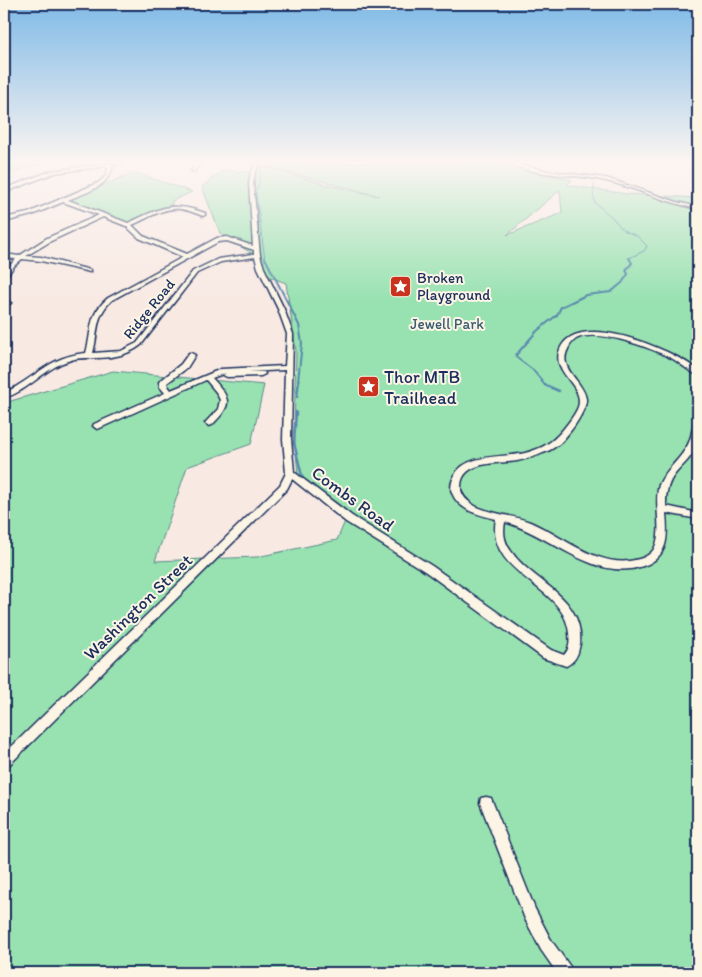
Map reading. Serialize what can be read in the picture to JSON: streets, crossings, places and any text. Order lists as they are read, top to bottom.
{
  "streets": {
    "street": ["Ridge Road", "Combs Road", "Washington Street"]
  },
  "crossings": [
    ["Ridge Road", "Combs Road"],
    ["Combs Road", "Washington Street"]
  ],
  "parks": ["Jewell Park"],
  "places": {
    "place": ["Broken Playground", "Thor MTB Trailhead"]
  }
}
